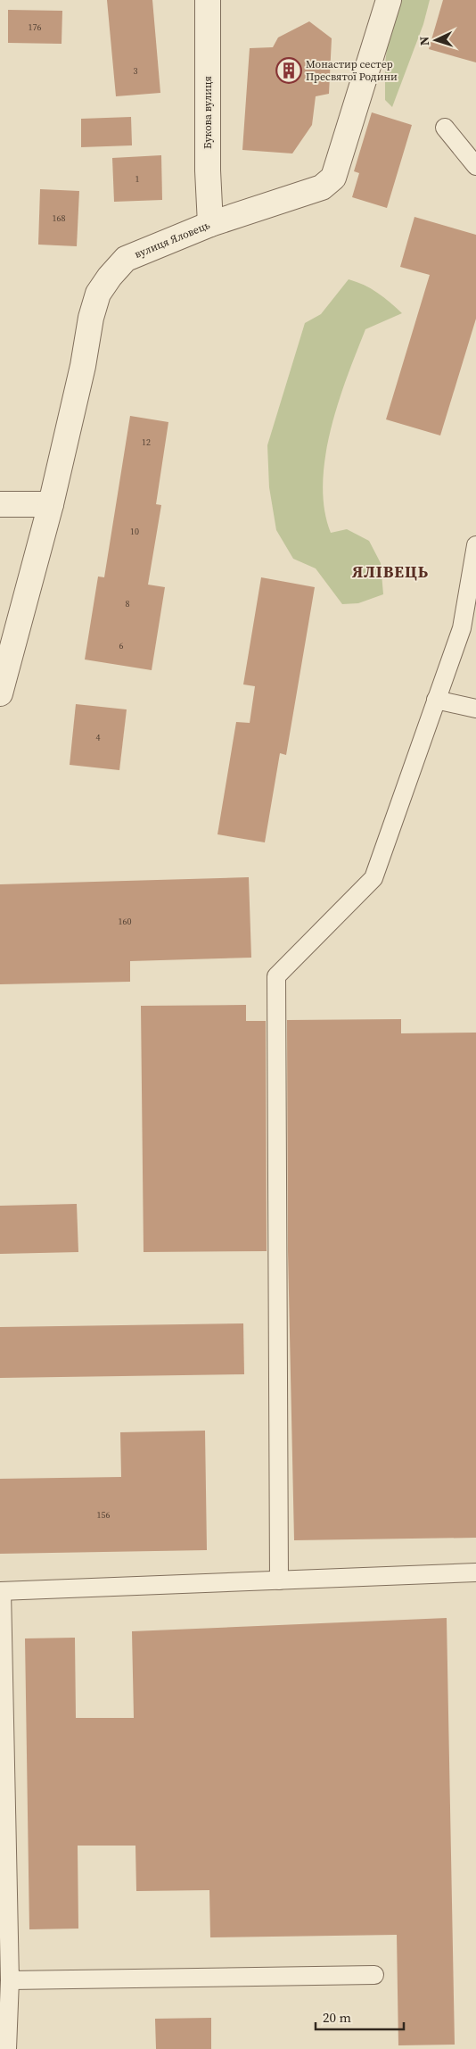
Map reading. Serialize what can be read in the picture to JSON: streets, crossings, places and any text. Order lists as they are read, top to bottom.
{
  "streets": {
    "street": ["Букова вулиця", "вулиця Яловець"]
  },
  "crossings": [
    ["Букова вулиця", "вулиця Яловець"]
  ],
  "districts": ["ЯЛІВЕЦЬ"],
  "places": {
    "building": ["Монастир сестер Пресвятої Родини"]
  },
  "house_numbers": [
    "176",
    "3",
    "1",
    "168",
    "12",
    "10",
    "8",
    "6",
    "4",
    "160",
    "156"
  ],
  "scale_bar": "20 m",
  "north": "left"
}
